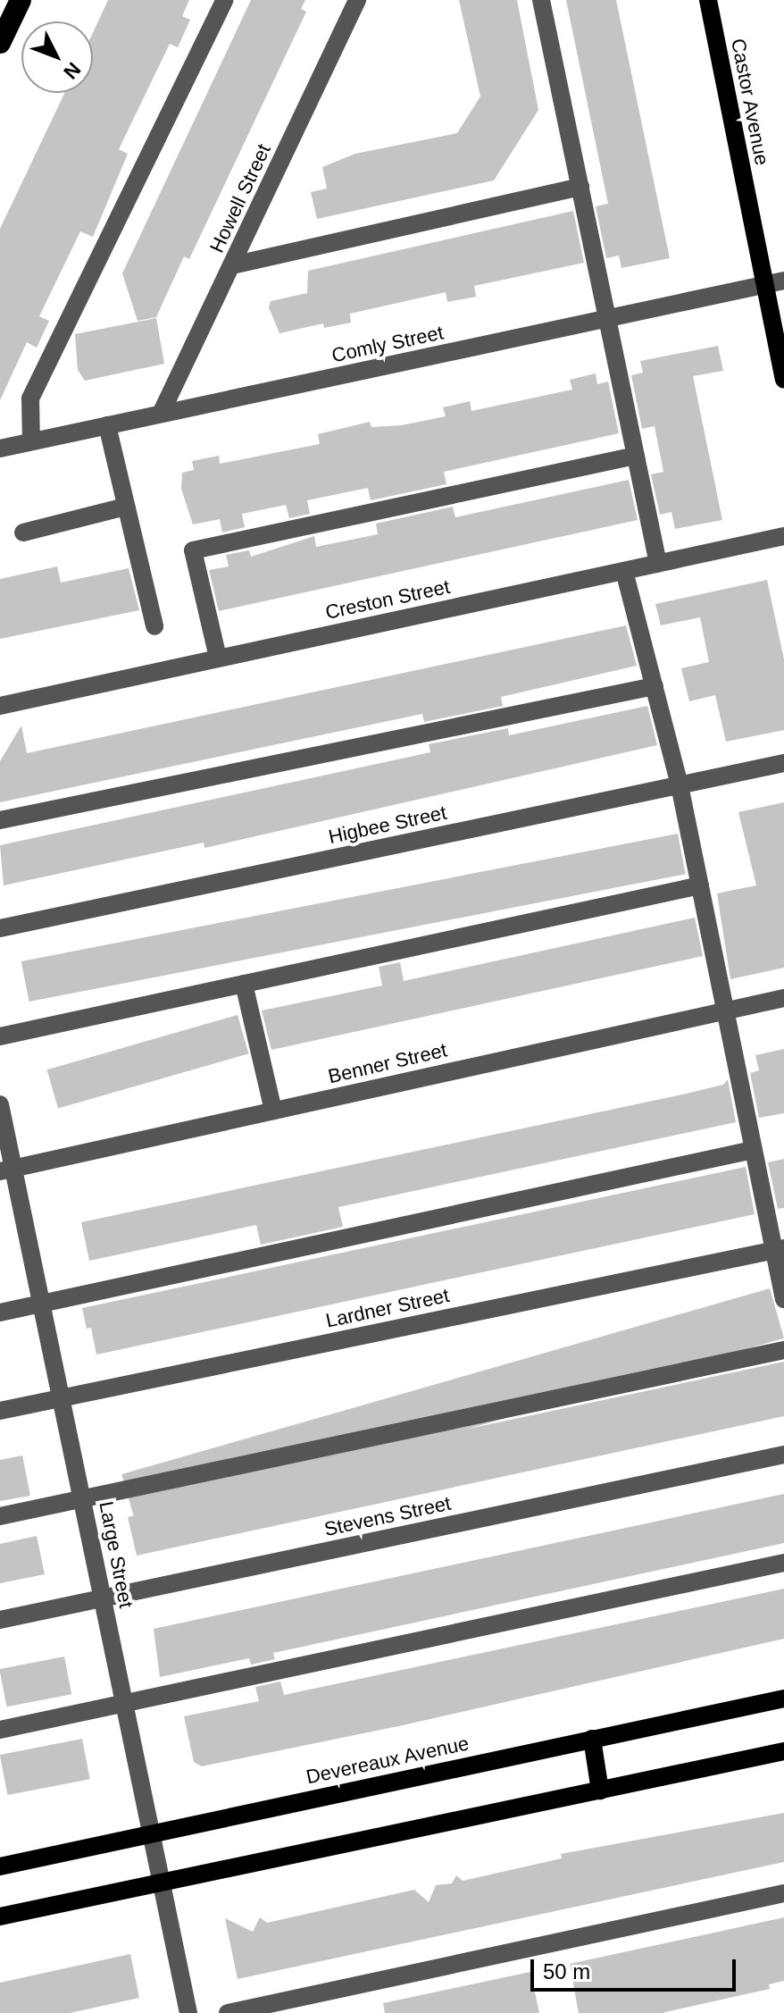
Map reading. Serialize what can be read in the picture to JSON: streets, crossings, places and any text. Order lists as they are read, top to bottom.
{
  "streets": {
    "main road": ["Castor Avenue", "Devereaux Avenue"],
    "street": [
      "Howell Street",
      "Comly Street",
      "Creston Street",
      "Higbee Street",
      "Benner Street",
      "Lardner Street",
      "Stevens Street",
      "Large Street"
    ]
  },
  "crossings": [
    ["Castor Avenue", "Comly Street"],
    ["Howell Street", "Comly Street"],
    ["Benner Street", "Large Street"],
    ["Lardner Street", "Large Street"],
    ["Stevens Street", "Large Street"],
    ["Large Street", "Devereaux Avenue"]
  ],
  "scale_bar": "50 m",
  "north": "bottom right"
}
